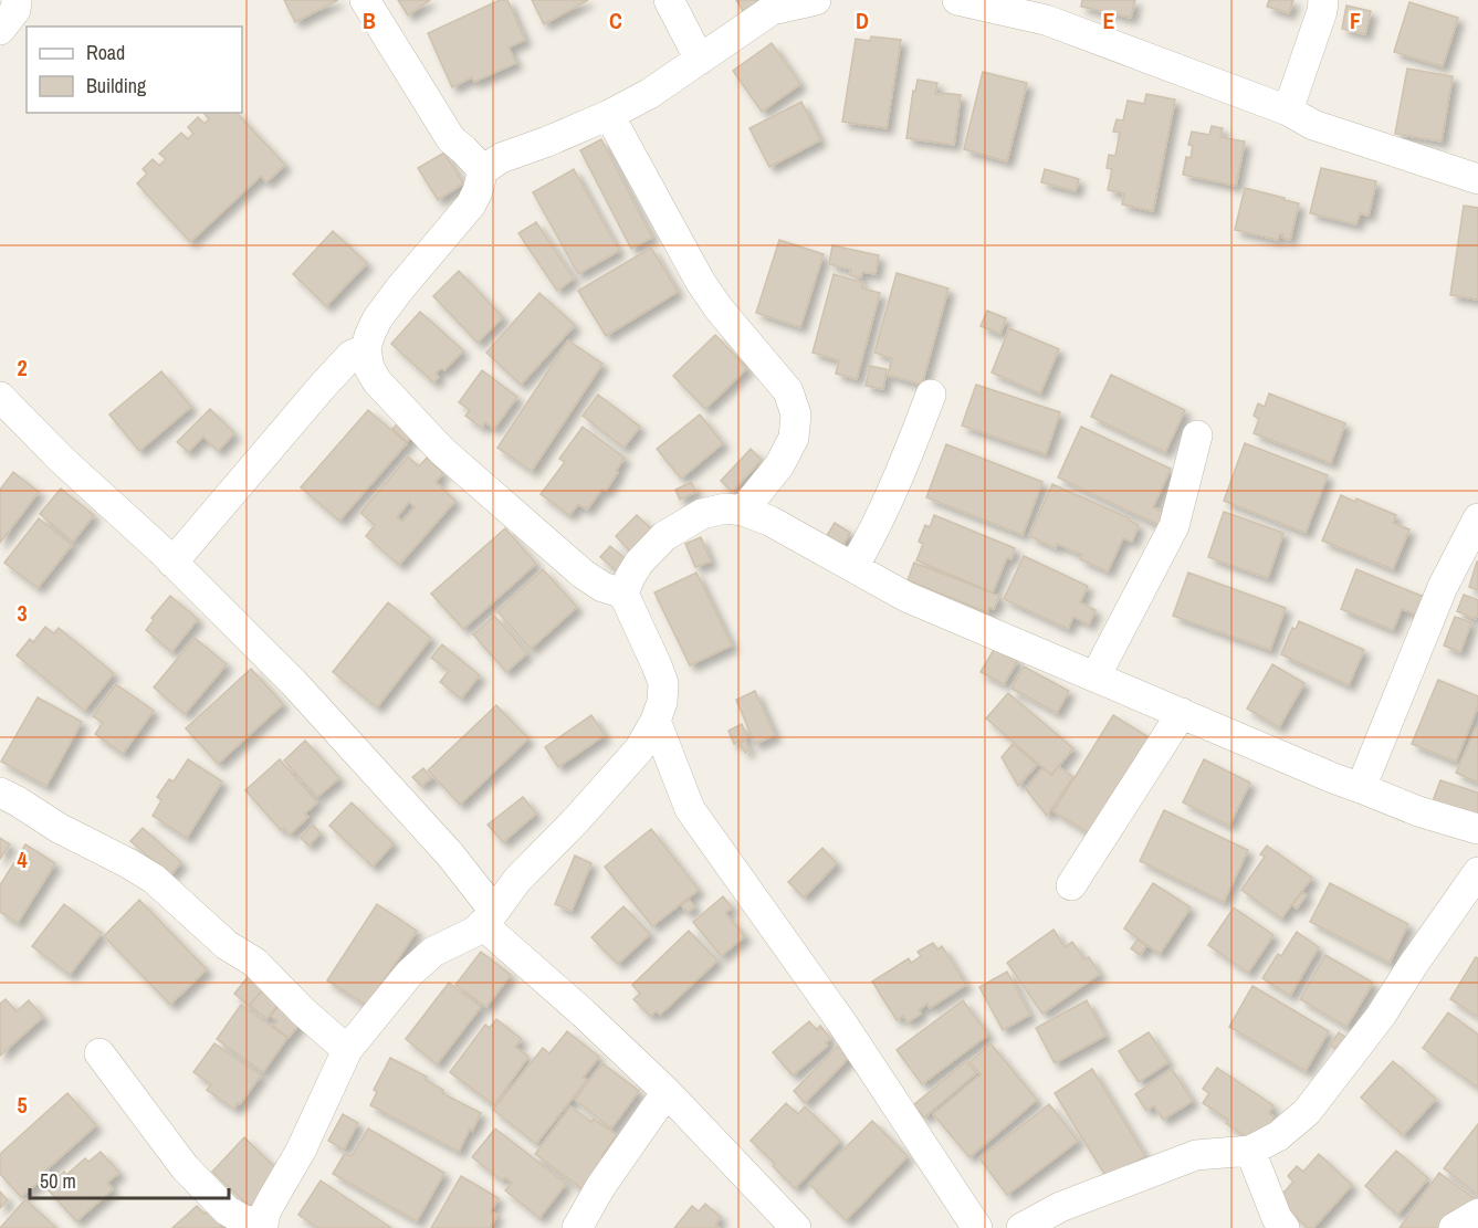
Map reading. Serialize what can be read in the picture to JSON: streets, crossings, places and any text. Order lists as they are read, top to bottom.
{
  "legend": ["Road", "Building"],
  "scale_bar": "50 m",
  "grid": {
    "columns": [
      "B",
      "C",
      "D",
      "E",
      "F"
    ],
    "rows": [
      "2",
      "3",
      "4",
      "5"
    ]
  }
}
